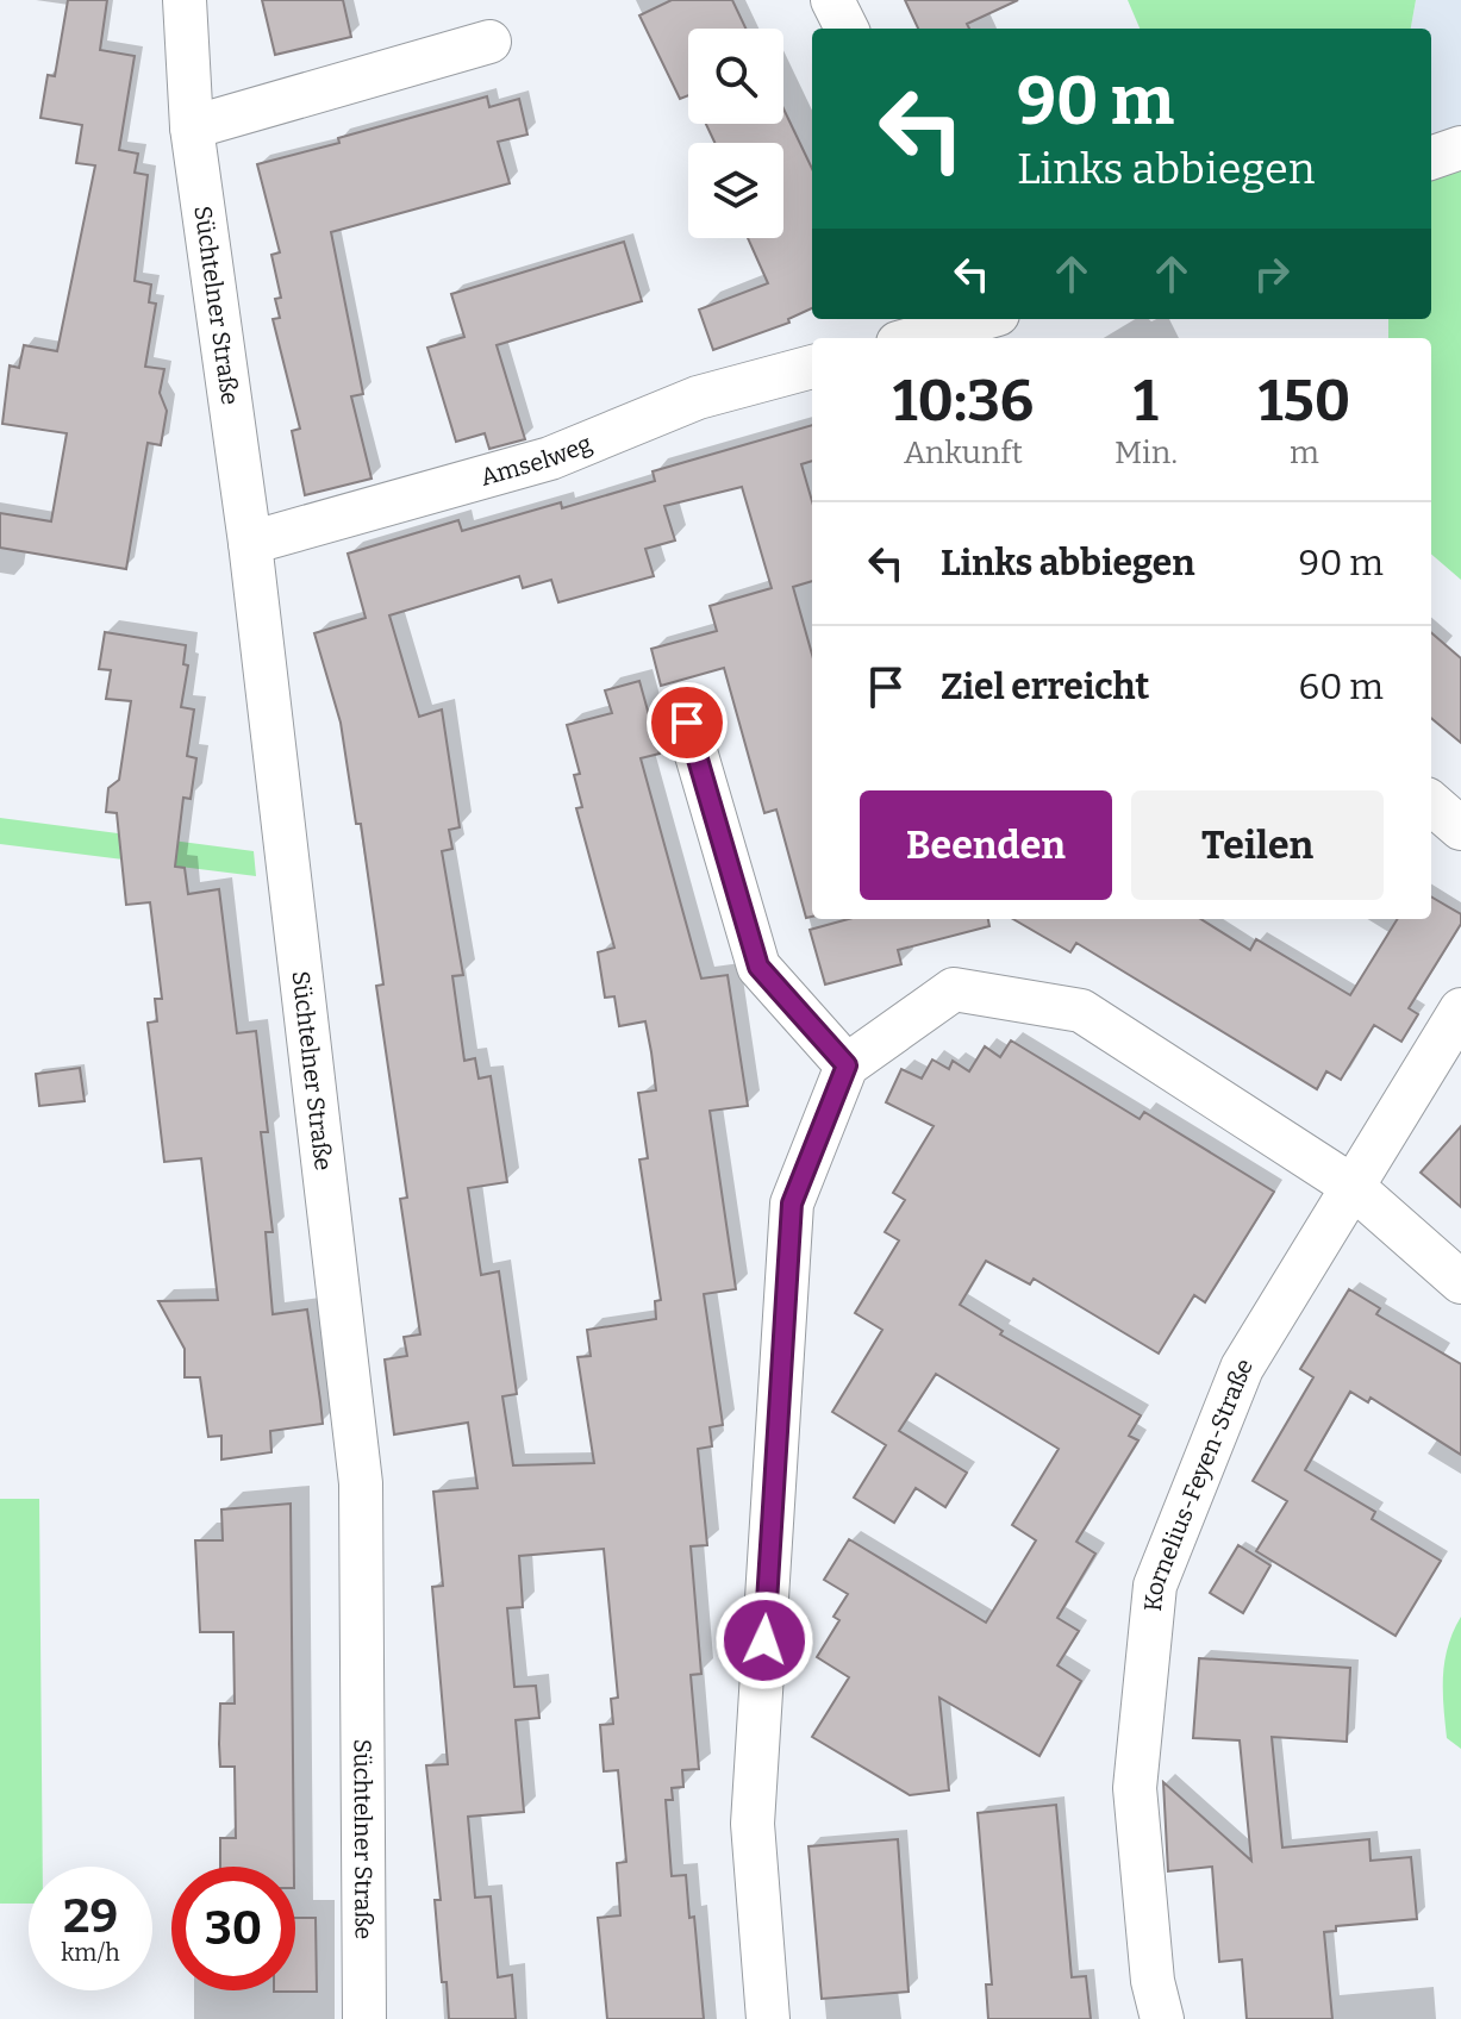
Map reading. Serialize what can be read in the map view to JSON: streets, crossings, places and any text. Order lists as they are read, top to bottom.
{
  "streets": {
    "street": ["Süchtelner Straße", "Amselweg", "Kornelius-Feyen-Straße"]
  },
  "crossings": [
    ["Süchtelner Straße", "Amselweg"]
  ],
  "page": {
    "turn": ["90 m", "Links abbiegen"],
    "eta": [
      "10:36",
      "Ankunft",
      "1",
      "Min.",
      "150",
      "m"
    ],
    "list": [
      {
        "name": "Links abbiegen",
        "value": "90 m"
      },
      {
        "name": "Ziel erreicht",
        "value": "60 m"
      }
    ],
    "buttons": ["Beenden", "Teilen"],
    "speed": "29 km/h",
    "limit": "30"
  }
}
